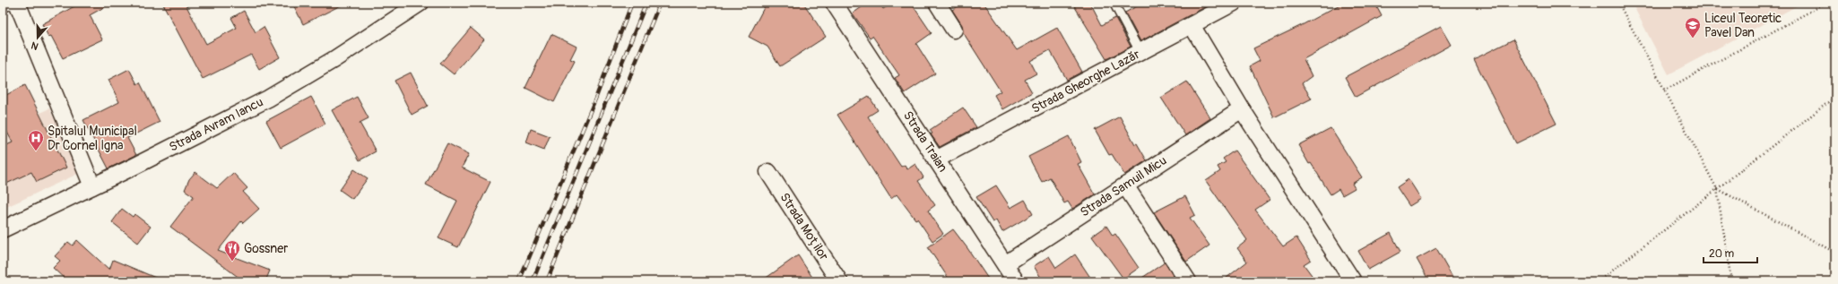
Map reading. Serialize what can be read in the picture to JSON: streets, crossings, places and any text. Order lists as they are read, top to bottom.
{
  "streets": {
    "street": [
      "Strada Gheorghe Lazăr",
      "Strada Avram Iancu",
      "Strada Traian",
      "Strada Samuil Micu",
      "Strada Moților"
    ]
  },
  "crossings": [
    ["Strada Gheorghe Lazăr", "Strada Traian"],
    ["Strada Traian", "Strada Samuil Micu"]
  ],
  "places": {
    "school or university": ["Liceul Teoretic Pavel Dan"],
    "hospital": ["Spitalul Municipal Dr Cornel Igna"],
    "restaurant": ["Gossner"]
  },
  "scale_bar": "20 m",
  "north": "bottom"
}
